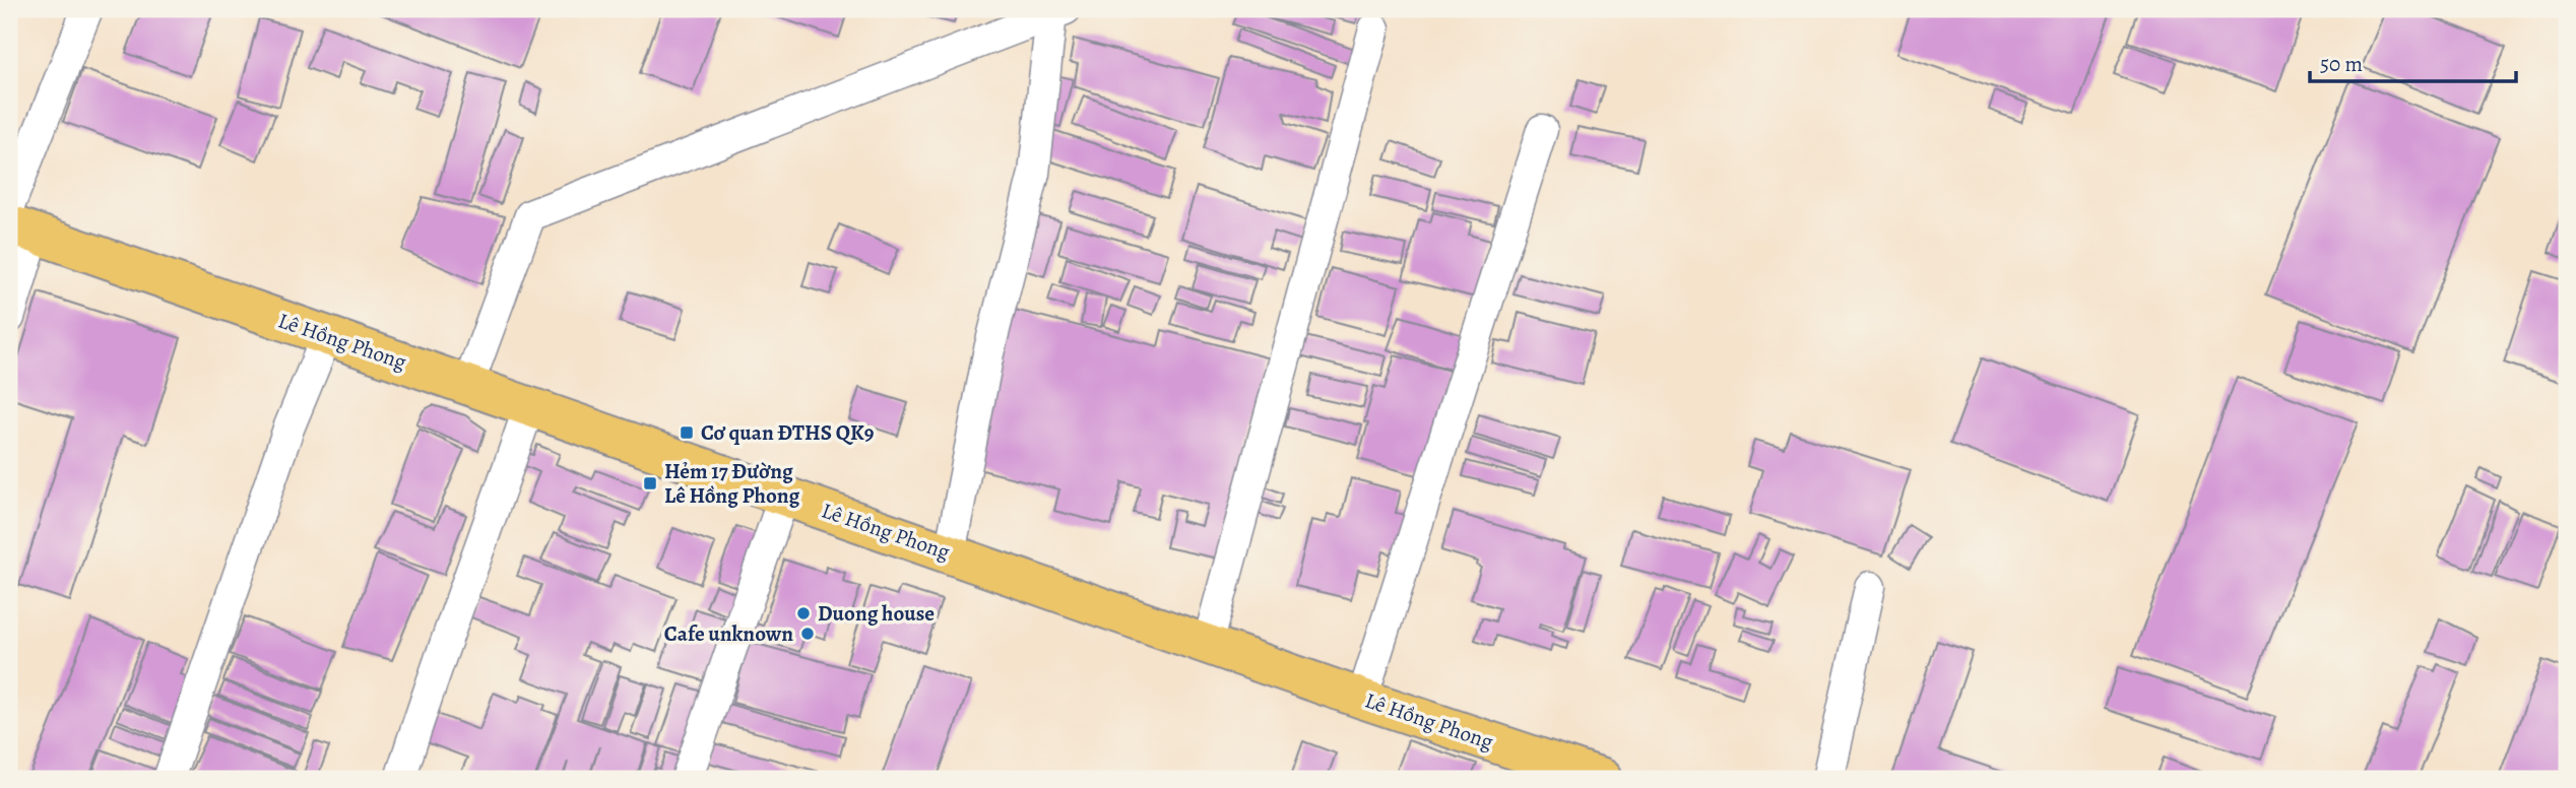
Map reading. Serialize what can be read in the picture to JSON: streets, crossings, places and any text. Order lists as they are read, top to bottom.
{
  "streets": {
    "highway": ["Lê Hồng Phong"]
  },
  "places": {
    "transit": ["Cơ quan ĐTHS QK9", "Hẻm 17 Đường Lê Hồng Phong"],
    "other": ["Duong house", "Cafe unknown"]
  },
  "scale_bar": "50 m"
}
